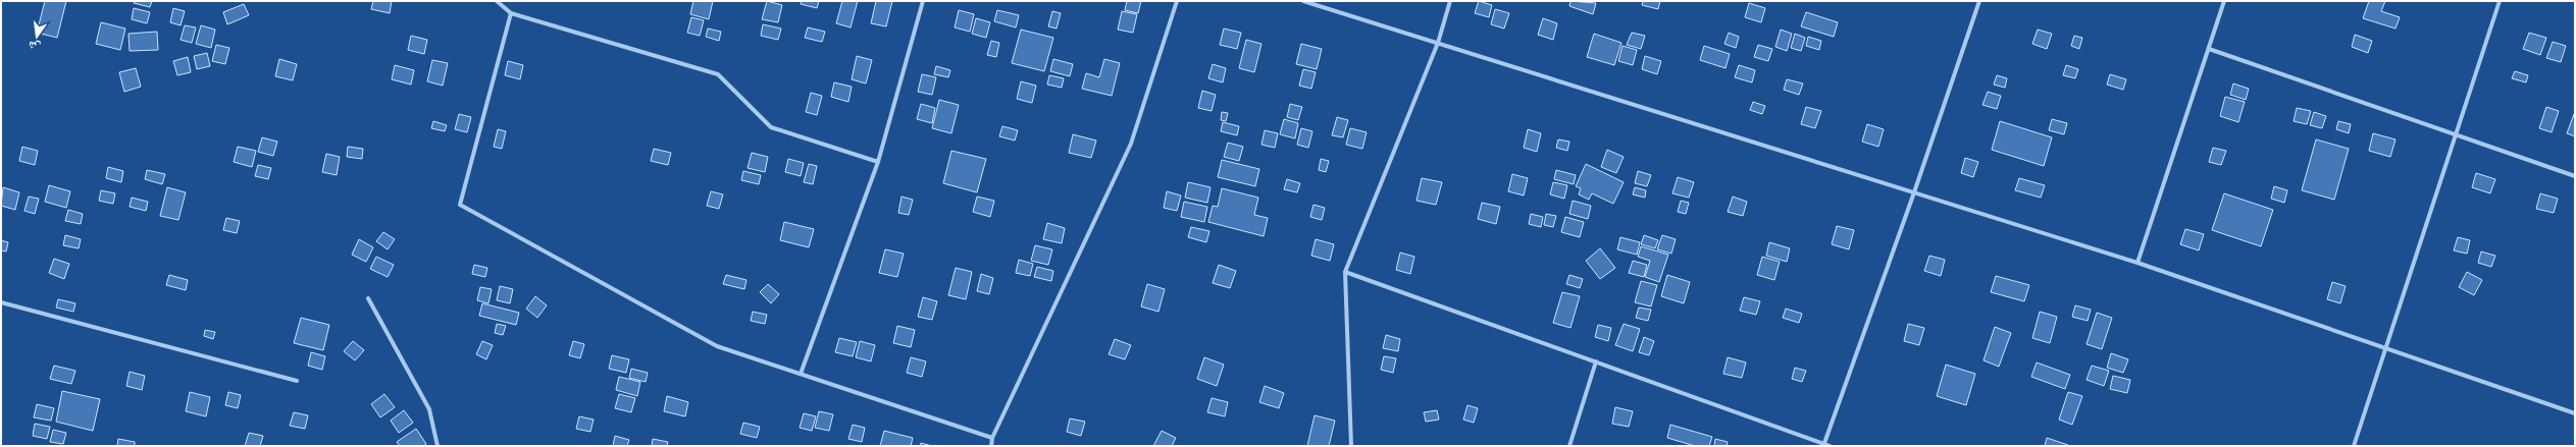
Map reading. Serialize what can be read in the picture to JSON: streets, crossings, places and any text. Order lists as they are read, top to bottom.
{
  "north": "bottom"
}
